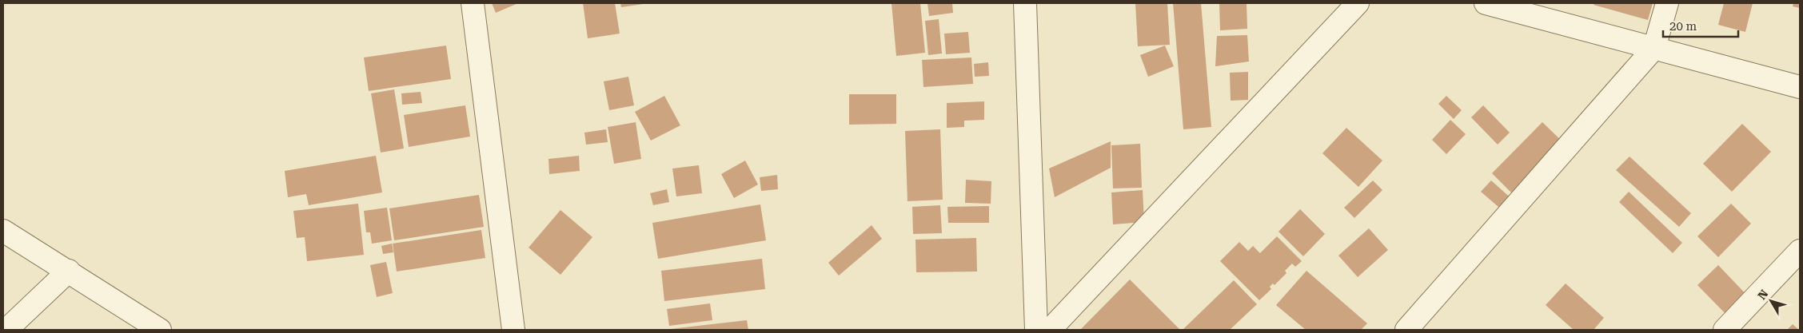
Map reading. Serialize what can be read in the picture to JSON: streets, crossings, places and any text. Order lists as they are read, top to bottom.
{
  "scale_bar": "20 m",
  "north": "top left"
}
